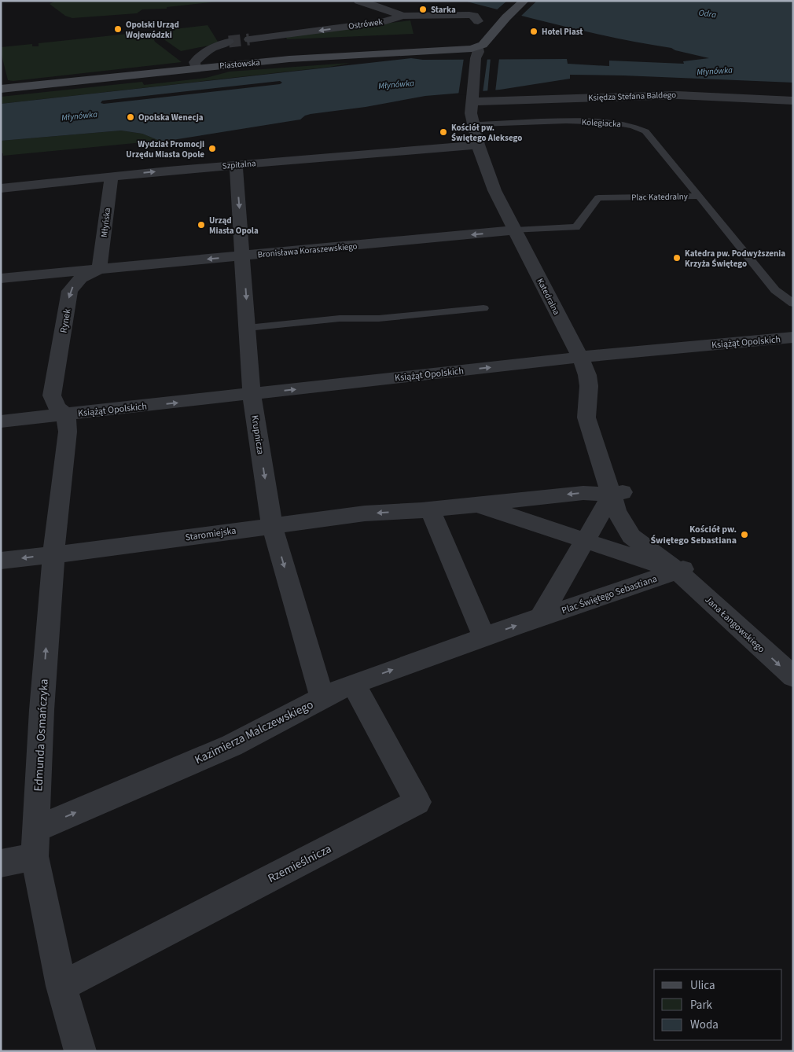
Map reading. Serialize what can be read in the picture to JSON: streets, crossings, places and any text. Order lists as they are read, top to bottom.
{
  "streets": {
    "street": [
      "Ostrówek",
      "Piastowska",
      "Księdza Stefana Baldego",
      "Szpitalna",
      "Młyńska",
      "Bronisława Koraszewskiego",
      "Katedralna",
      "Rynek",
      "Książąt Opolskich",
      "Krupnicza",
      "Staromiejska",
      "Plac Świętego Sebastiana",
      "Jana Łangowskiego",
      "Kazimierza Malczewskiego",
      "Edmunda Osmańczyka",
      "Rzemieślnicza"
    ],
    "lane": ["Kolegiacka", "Plac Katedralny"]
  },
  "crossings": [
    ["Piastowska", "Katedralna"],
    ["Księdza Stefana Baldego", "Katedralna"],
    ["Kolegiacka", "Plac Katedralny"],
    ["Kolegiacka", "Katedralna"],
    ["Szpitalna", "Młyńska"],
    ["Szpitalna", "Katedralna"],
    ["Szpitalna", "Krupnicza"],
    ["Plac Katedralny", "Bronisława Koraszewskiego"],
    ["Plac Katedralny", "Katedralna"],
    ["Młyńska", "Bronisława Koraszewskiego"],
    ["Młyńska", "Rynek"],
    ["Bronisława Koraszewskiego", "Katedralna"],
    ["Bronisława Koraszewskiego", "Rynek"],
    ["Bronisława Koraszewskiego", "Krupnicza"],
    ["Katedralna", "Książąt Opolskich"],
    ["Katedralna", "Plac Świętego Sebastiana"],
    ["Rynek", "Książąt Opolskich"],
    ["Rynek", "Edmunda Osmańczyka"],
    ["Książąt Opolskich", "Krupnicza"],
    ["Książąt Opolskich", "Edmunda Osmańczyka"],
    ["Krupnicza", "Staromiejska"],
    ["Krupnicza", "Kazimierza Malczewskiego"],
    ["Staromiejska", "Plac Świętego Sebastiana"],
    ["Staromiejska", "Edmunda Osmańczyka"],
    ["Plac Świętego Sebastiana", "Jana Łangowskiego"],
    ["Plac Świętego Sebastiana", "Kazimierza Malczewskiego"],
    ["Kazimierza Malczewskiego", "Edmunda Osmańczyka"],
    ["Kazimierza Malczewskiego", "Rzemieślnicza"],
    ["Edmunda Osmańczyka", "Rzemieślnicza"]
  ],
  "one_way": [
    "Ostrówek",
    "Bronisława Koraszewskiego",
    "Rynek",
    "Książąt Opolskich",
    "Krupnicza",
    "Staromiejska",
    "Jana Łangowskiego",
    "Kazimierza Malczewskiego",
    "Edmunda Osmańczyka"
  ],
  "water": ["Odra", "Młynówka"],
  "places": [
    "Starka",
    "Opolski Urząd Wojewódzki",
    "Hotel Piast",
    "Opolska Wenecja",
    "Kościół pw. Świętego Aleksego",
    "Wydział Promocji Urzędu Miasta Opole",
    "Urząd Miasta Opola",
    "Katedra pw. Podwyższenia Krzyża Świętego",
    "Kościół pw. Świętego Sebastiana"
  ],
  "legend": ["Ulica", "Park", "Woda"]
}
